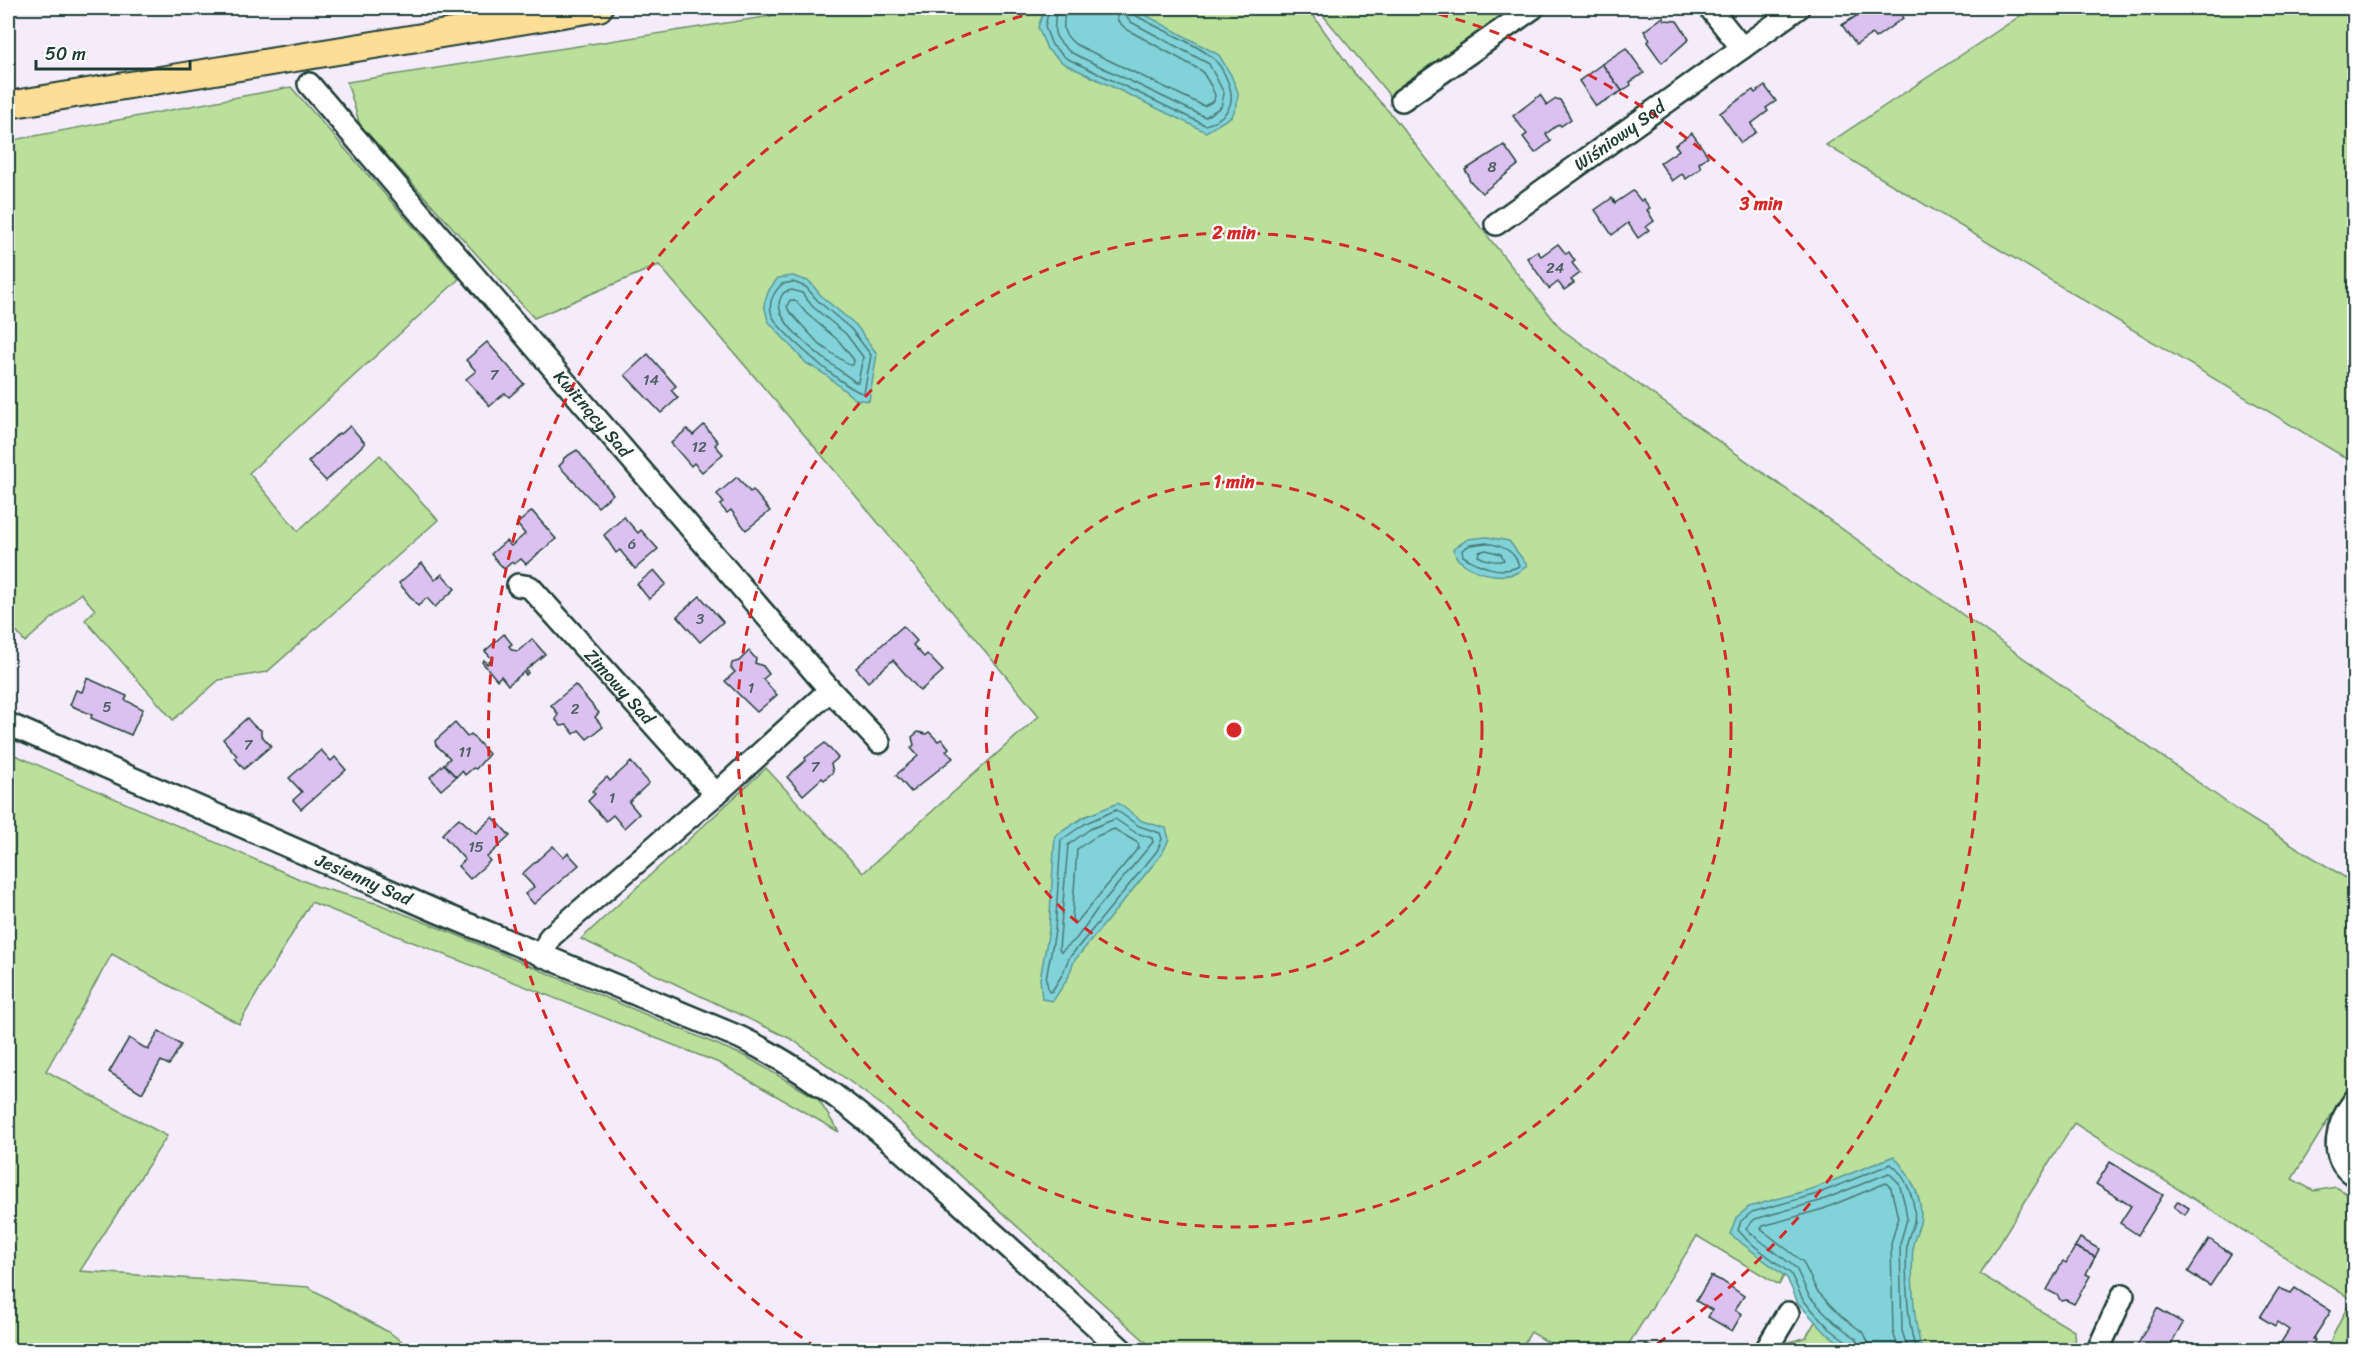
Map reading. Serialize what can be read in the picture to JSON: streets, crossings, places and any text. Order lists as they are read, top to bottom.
{
  "streets": {
    "street": [
      "Wiśniowy Sad",
      "Kwitnący Sad",
      "Zimowy Sad",
      "Jesienny Sad"
    ]
  },
  "house_numbers": [
    "8",
    "24",
    "7",
    "14",
    "12",
    "6",
    "3",
    "1",
    "5",
    "2",
    "7",
    "11",
    "7",
    "1",
    "15"
  ],
  "scale_bar": "50 m",
  "rings": ["3 min", "2 min", "1 min"]
}
